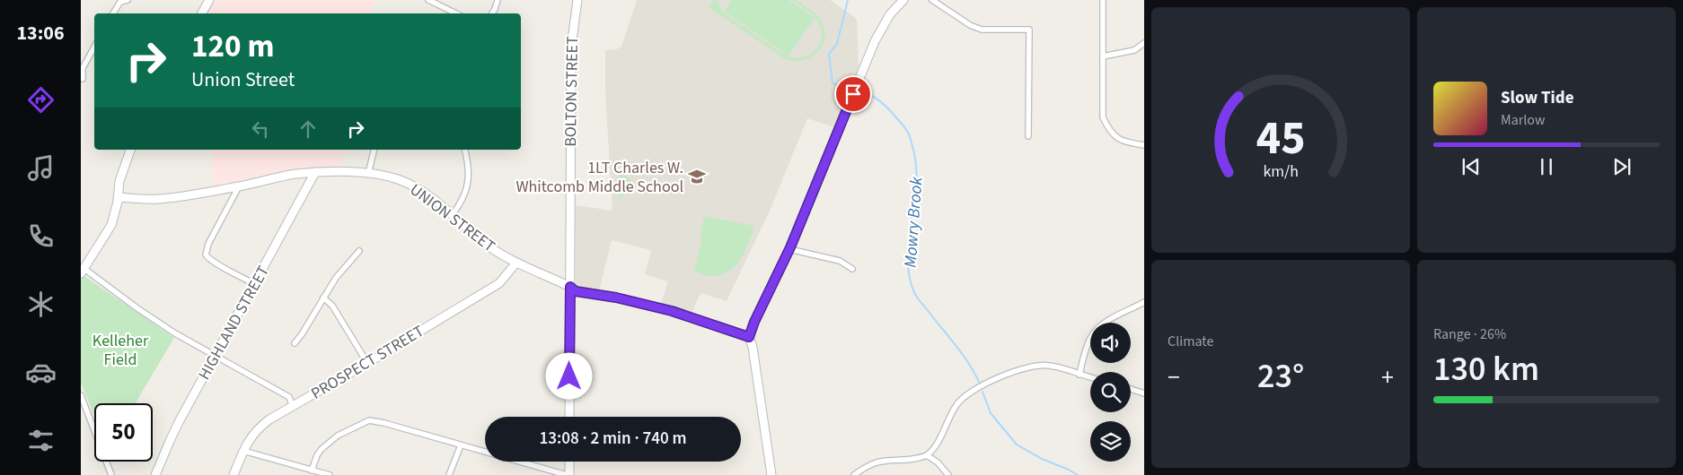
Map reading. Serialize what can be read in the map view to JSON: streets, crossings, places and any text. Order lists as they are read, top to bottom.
{
  "streets": {
    "street": [
      "BOLTON STREET",
      "UNION STREET",
      "HIGHLAND STREET",
      "PROSPECT STREET"
    ]
  },
  "crossings": [
    ["BOLTON STREET", "UNION STREET"],
    ["UNION STREET", "HIGHLAND STREET"],
    ["UNION STREET", "PROSPECT STREET"]
  ],
  "water": ["Mowry Brook"],
  "parks": ["Kelleher Field"],
  "places": {
    "school or university": ["1LT Charles W. Whitcomb Middle School"]
  },
  "page": {
    "tabs": "13:06",
    "turn": ["120 m", "Union Street"],
    "song": ["Slow Tide", "Marlow"],
    "tile": [
      "Climate",
      ["Range · 26%", "130 km"]
    ],
    "heat": ["−", "23°", "+"],
    "limit": "50",
    "trip": "13:08 · 2 min · 740 m",
    "gauge": ["45", "km/h"]
  }
}
